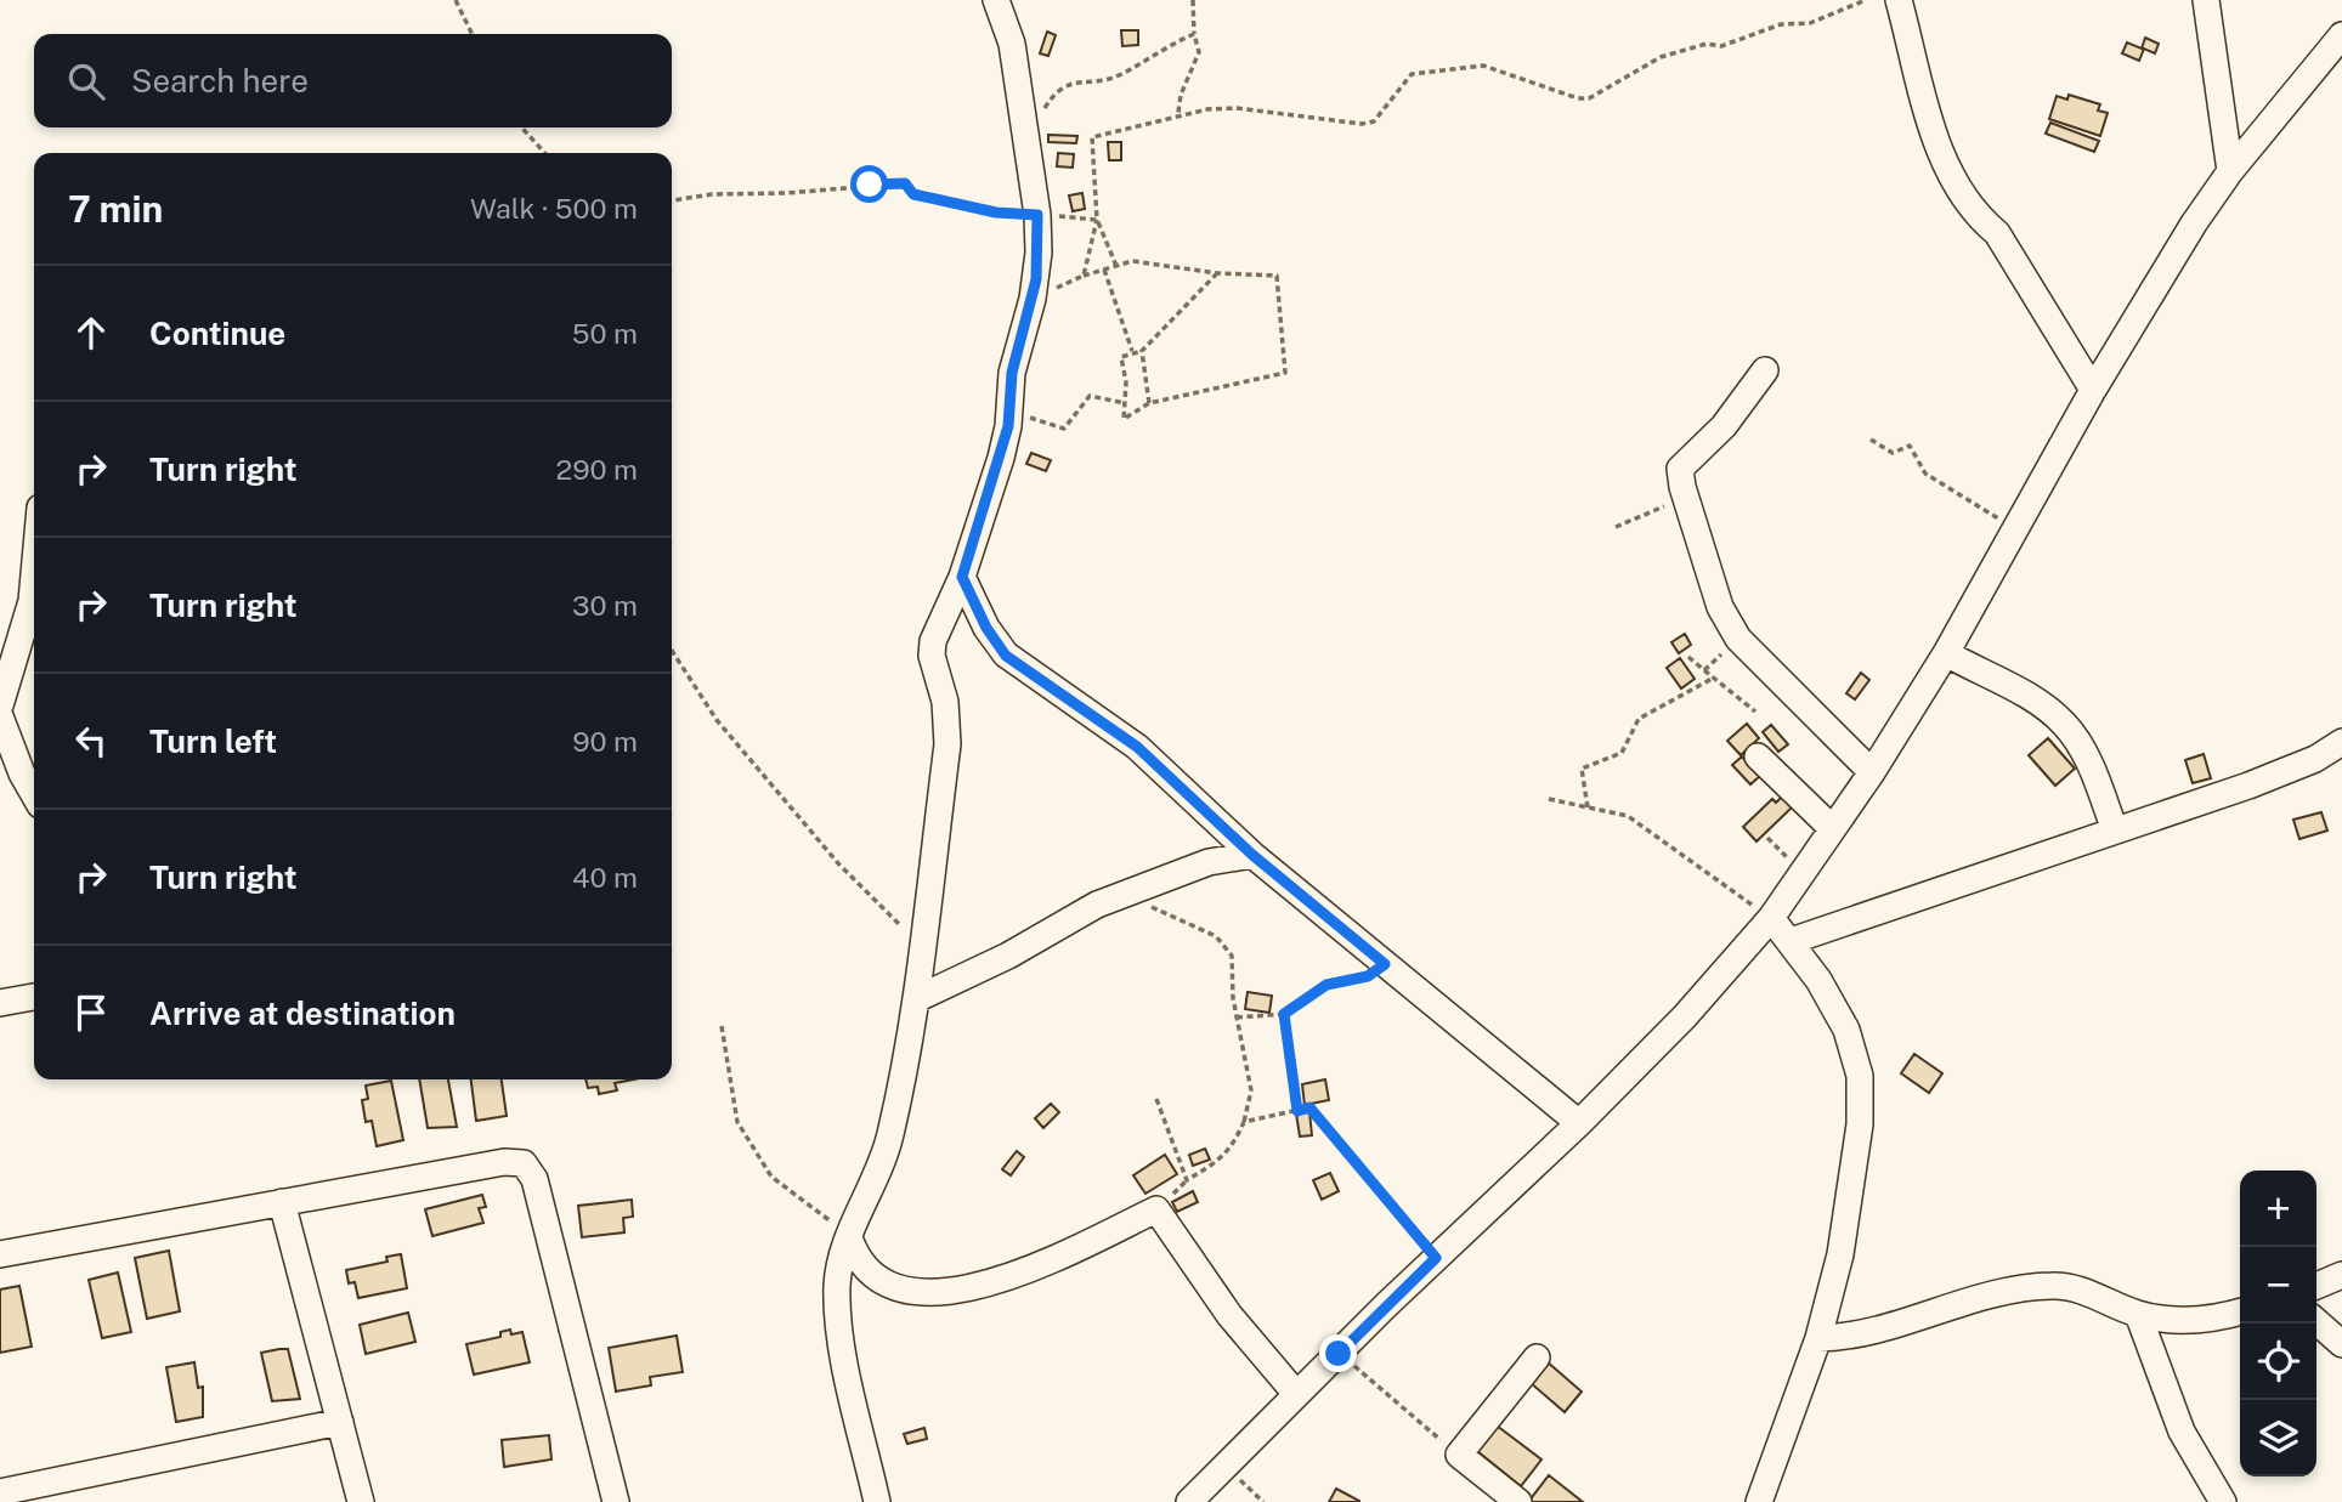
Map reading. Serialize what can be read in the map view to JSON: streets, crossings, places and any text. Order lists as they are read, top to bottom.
{
  "page": {
    "search": "Search here",
    "heading": ["7 min", "Walk · 500 m"],
    "list": [
      ["Continue", "50 m"],
      ["Turn right", "290 m"],
      ["Turn right", "30 m"],
      ["Turn left", "90 m"],
      ["Turn right", "40 m"],
      "Arrive at destination"
    ],
    "map_buttons": ["+", "−"]
  }
}
